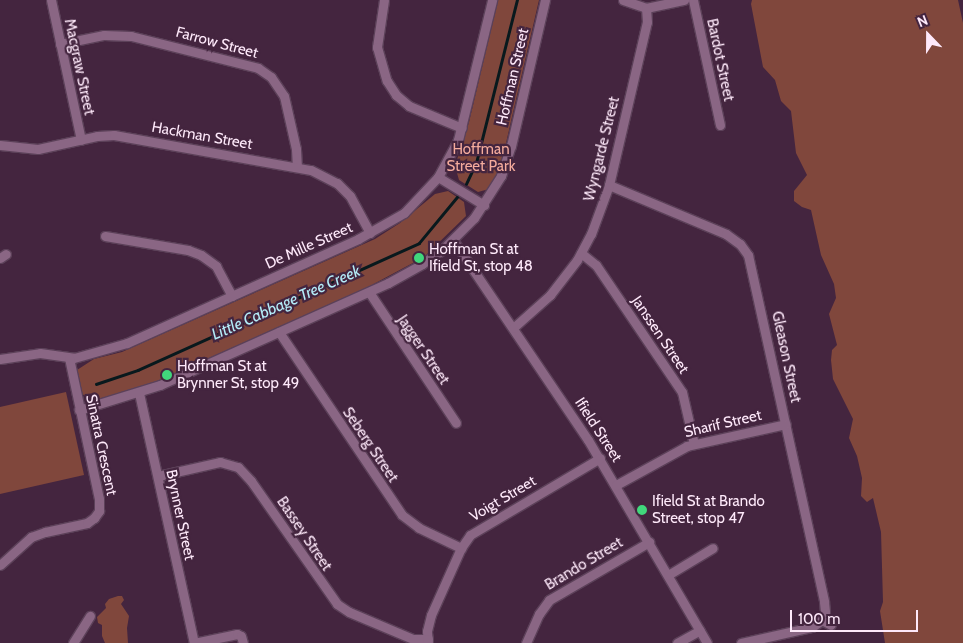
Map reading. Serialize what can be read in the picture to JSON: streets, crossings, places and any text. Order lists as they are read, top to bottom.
{
  "streets": {
    "street": [
      "Farrow Street",
      "Bardot Street",
      "Macgraw Street",
      "Hoffman Street",
      "Hackman Street",
      "Wyngarde Street",
      "De Mille Street",
      "Janssen Street",
      "Jagger Street",
      "Gleason Street",
      "Sharif Street",
      "Ifield Street",
      "Sinatra Crescent",
      "Seberg Street",
      "Voigt Street",
      "Brynner Street",
      "Bassey Street",
      "Brando Street"
    ]
  },
  "crossings": [
    ["Farrow Street", "Macgraw Street"],
    ["Farrow Street", "Hackman Street"],
    ["Macgraw Street", "Hackman Street"],
    ["Hoffman Street", "Jagger Street"],
    ["Hoffman Street", "Ifield Street"],
    ["Hoffman Street", "Sinatra Crescent"],
    ["Hoffman Street", "Seberg Street"],
    ["Hoffman Street", "Brynner Street"],
    ["Hackman Street", "De Mille Street"],
    ["Wyngarde Street", "Janssen Street"],
    ["Wyngarde Street", "Gleason Street"],
    ["Wyngarde Street", "Ifield Street"],
    ["De Mille Street", "Sinatra Crescent"],
    ["Janssen Street", "Sharif Street"],
    ["Gleason Street", "Sharif Street"],
    ["Sharif Street", "Ifield Street"],
    ["Ifield Street", "Voigt Street"],
    ["Ifield Street", "Brando Street"],
    ["Seberg Street", "Voigt Street"],
    ["Voigt Street", "Bassey Street"],
    ["Brynner Street", "Bassey Street"]
  ],
  "water": ["Little Cabbage Tree Creek"],
  "parks": ["Hoffman Street Park"],
  "places": ["Hoffman St at Ifield St, stop 48", "Hoffman St at Brynner St, stop 49", "Ifield St at Brando Street, stop 47"],
  "scale_bar": "100 m",
  "north": "top"
}
